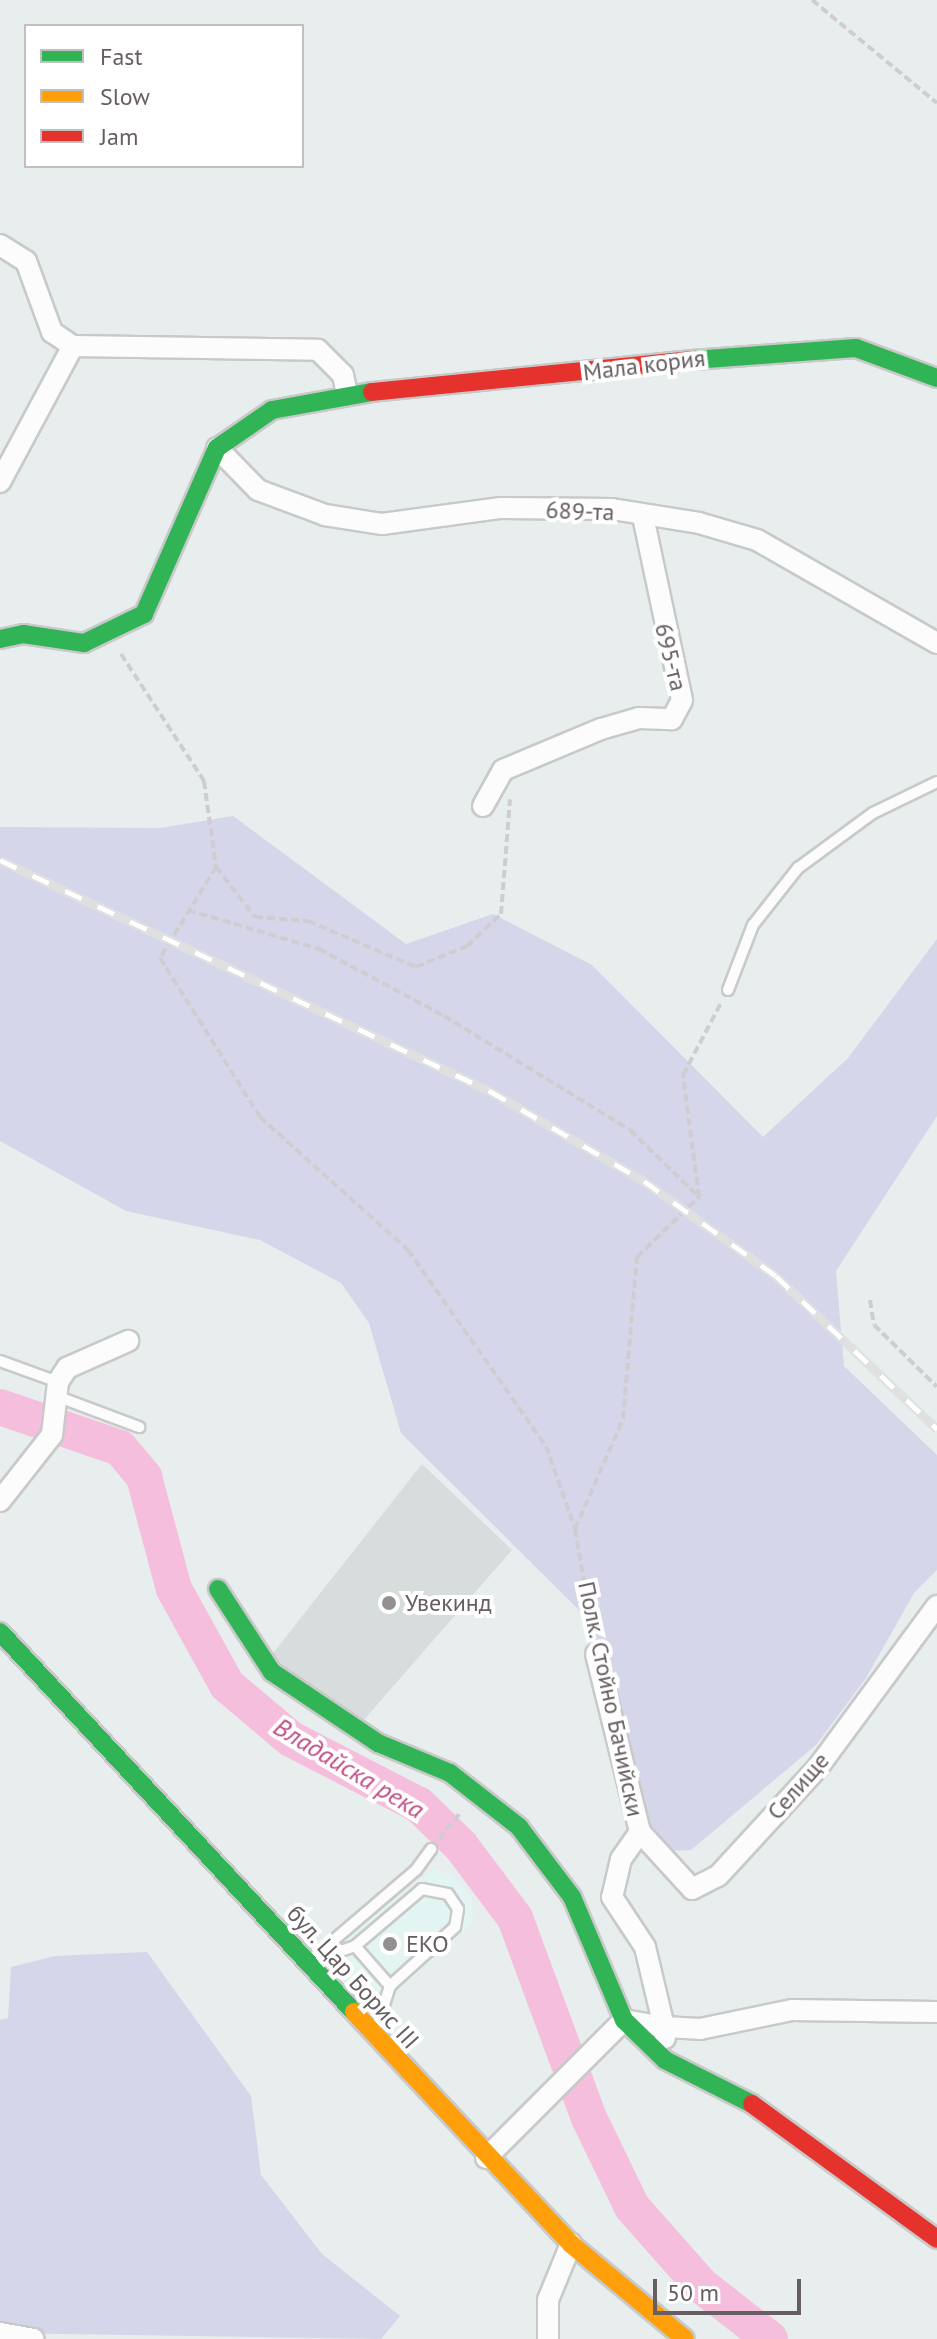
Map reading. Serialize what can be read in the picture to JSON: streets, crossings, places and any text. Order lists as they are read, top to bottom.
{
  "streets": {
    "street": [
      "Мала кория",
      "689-та",
      "695-та",
      "Полк. Стойно Бачийски",
      "Селище",
      "бул. Цар Борис III"
    ]
  },
  "crossings": [
    ["Мала кория", "689-та"],
    ["689-та", "695-та"],
    ["Полк. Стойно Бачийски", "Селище"]
  ],
  "water": ["Владайска река"],
  "places": ["Увекинд", "EKO"],
  "legend": ["Fast", "Slow", "Jam"],
  "scale_bar": "50 m"
}
